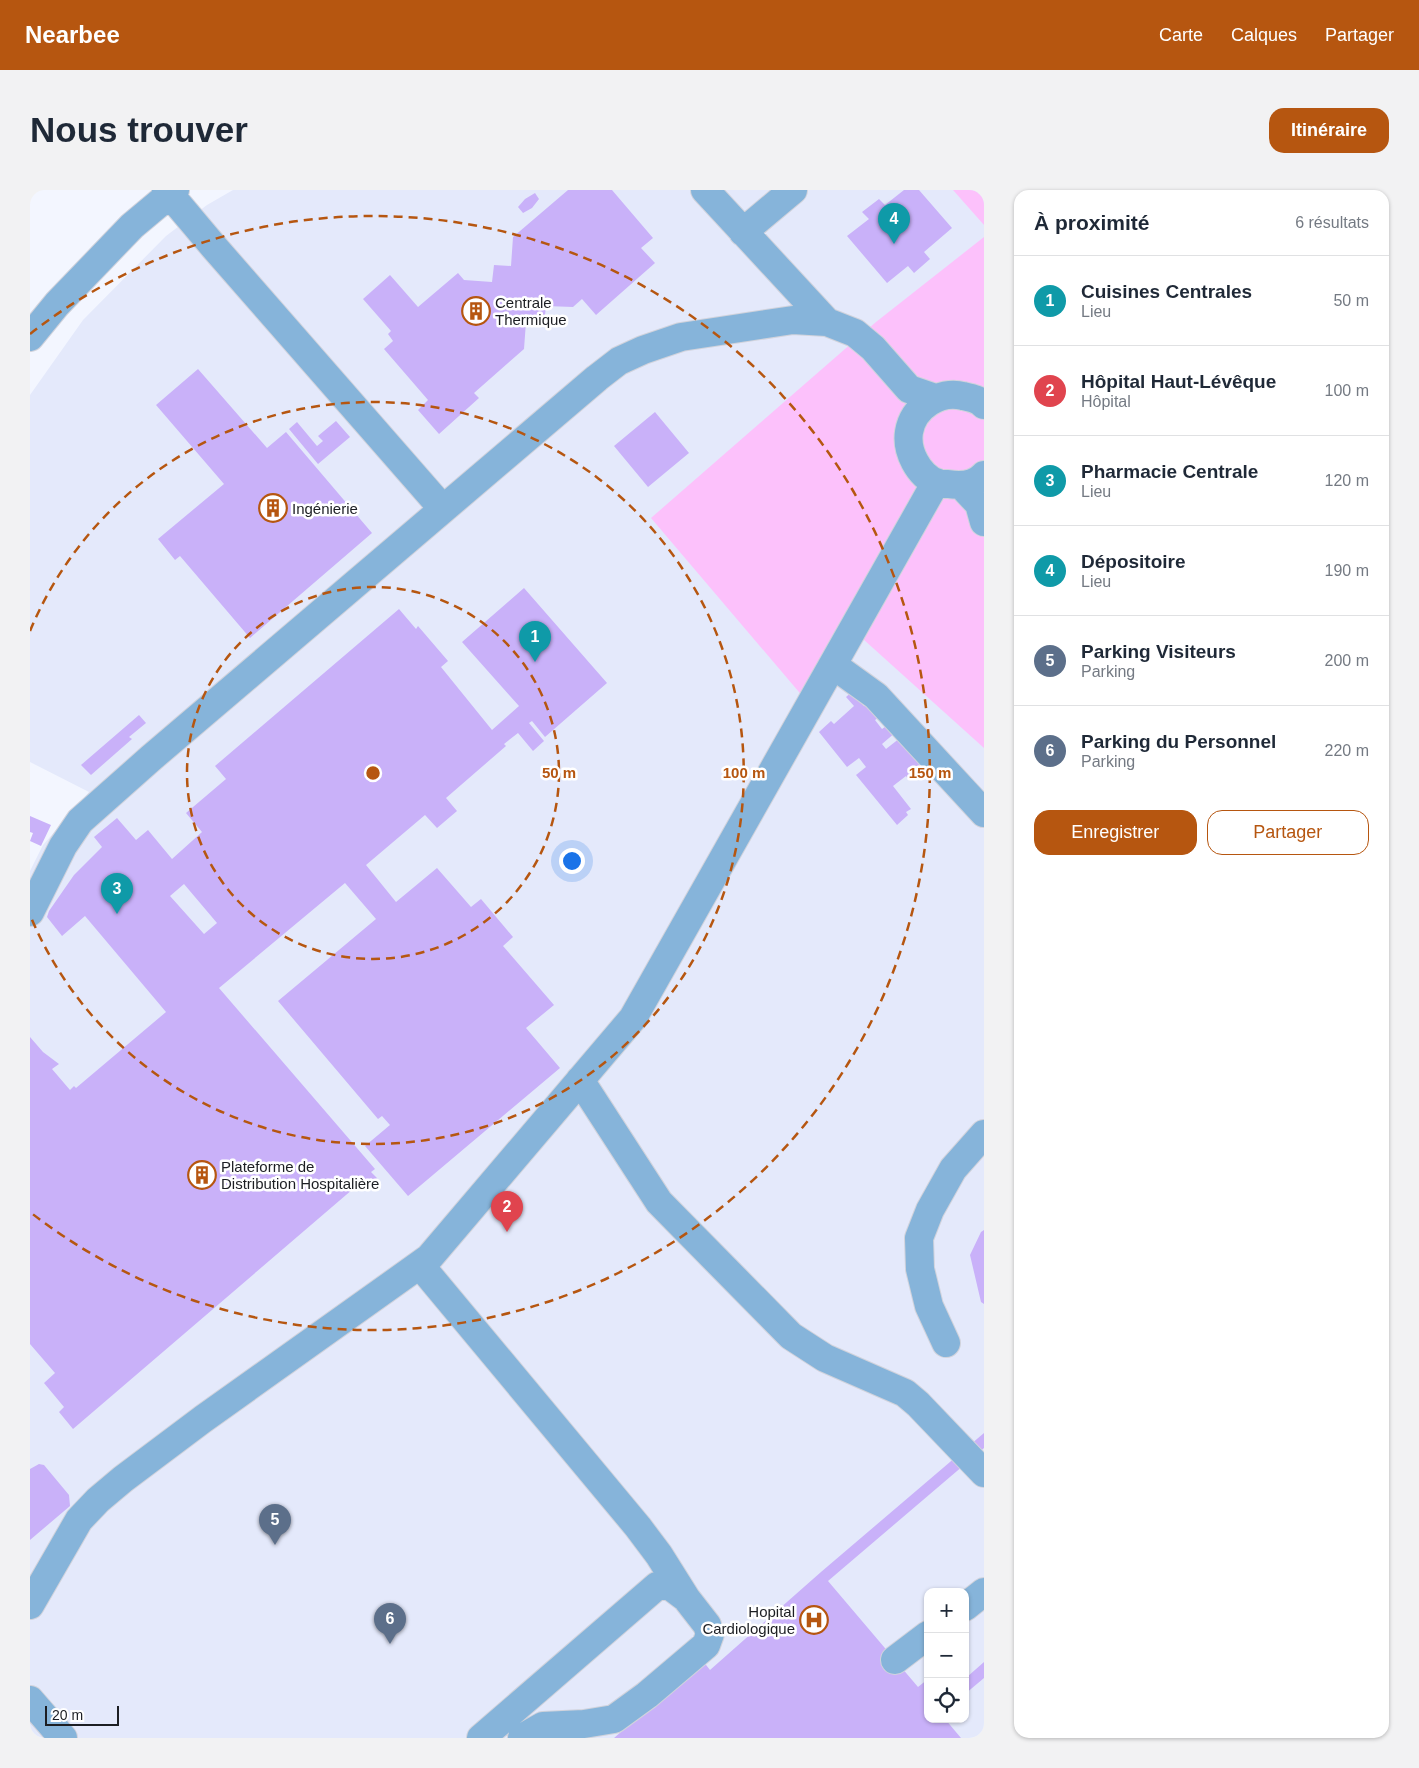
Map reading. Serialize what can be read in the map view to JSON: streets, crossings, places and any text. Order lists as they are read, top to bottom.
{
  "places": {
    "building": ["Centrale Thermique", "Ingénierie", "Plateforme de Distribution Hospitalière"],
    "hospital": ["Hopital Cardiologique"]
  },
  "scale_bar": "20 m",
  "page": {
    "header": "Nearbee",
    "nav": ["Carte", "Calques", "Partager"],
    "buttons": [
      "Itinéraire",
      ["Enregistrer", "Partager"]
    ],
    "title": "Nous trouver",
    "heading": ["À proximité", "6 résultats"],
    "pins": [
      "4",
      "1",
      "3",
      "2",
      "5",
      "6"
    ],
    "list": [
      {
        "mark": "1",
        "name": "Cuisines Centrales",
        "note": "Lieu",
        "value": "50 m"
      },
      {
        "mark": "2",
        "name": "Hôpital Haut-Lévêque",
        "note": "Hôpital",
        "value": "100 m"
      },
      {
        "mark": "3",
        "name": "Pharmacie Centrale",
        "note": "Lieu",
        "value": "120 m"
      },
      {
        "mark": "4",
        "name": "Dépositoire",
        "note": "Lieu",
        "value": "190 m"
      },
      {
        "mark": "5",
        "name": "Parking Visiteurs",
        "note": "Parking",
        "value": "200 m"
      },
      {
        "mark": "6",
        "name": "Parking du Personnel",
        "note": "Parking",
        "value": "220 m"
      }
    ],
    "map_buttons": ["+", "−"],
    "scale": "20 m"
  },
  "rings": ["50 m", "100 m", "150 m"]
}
